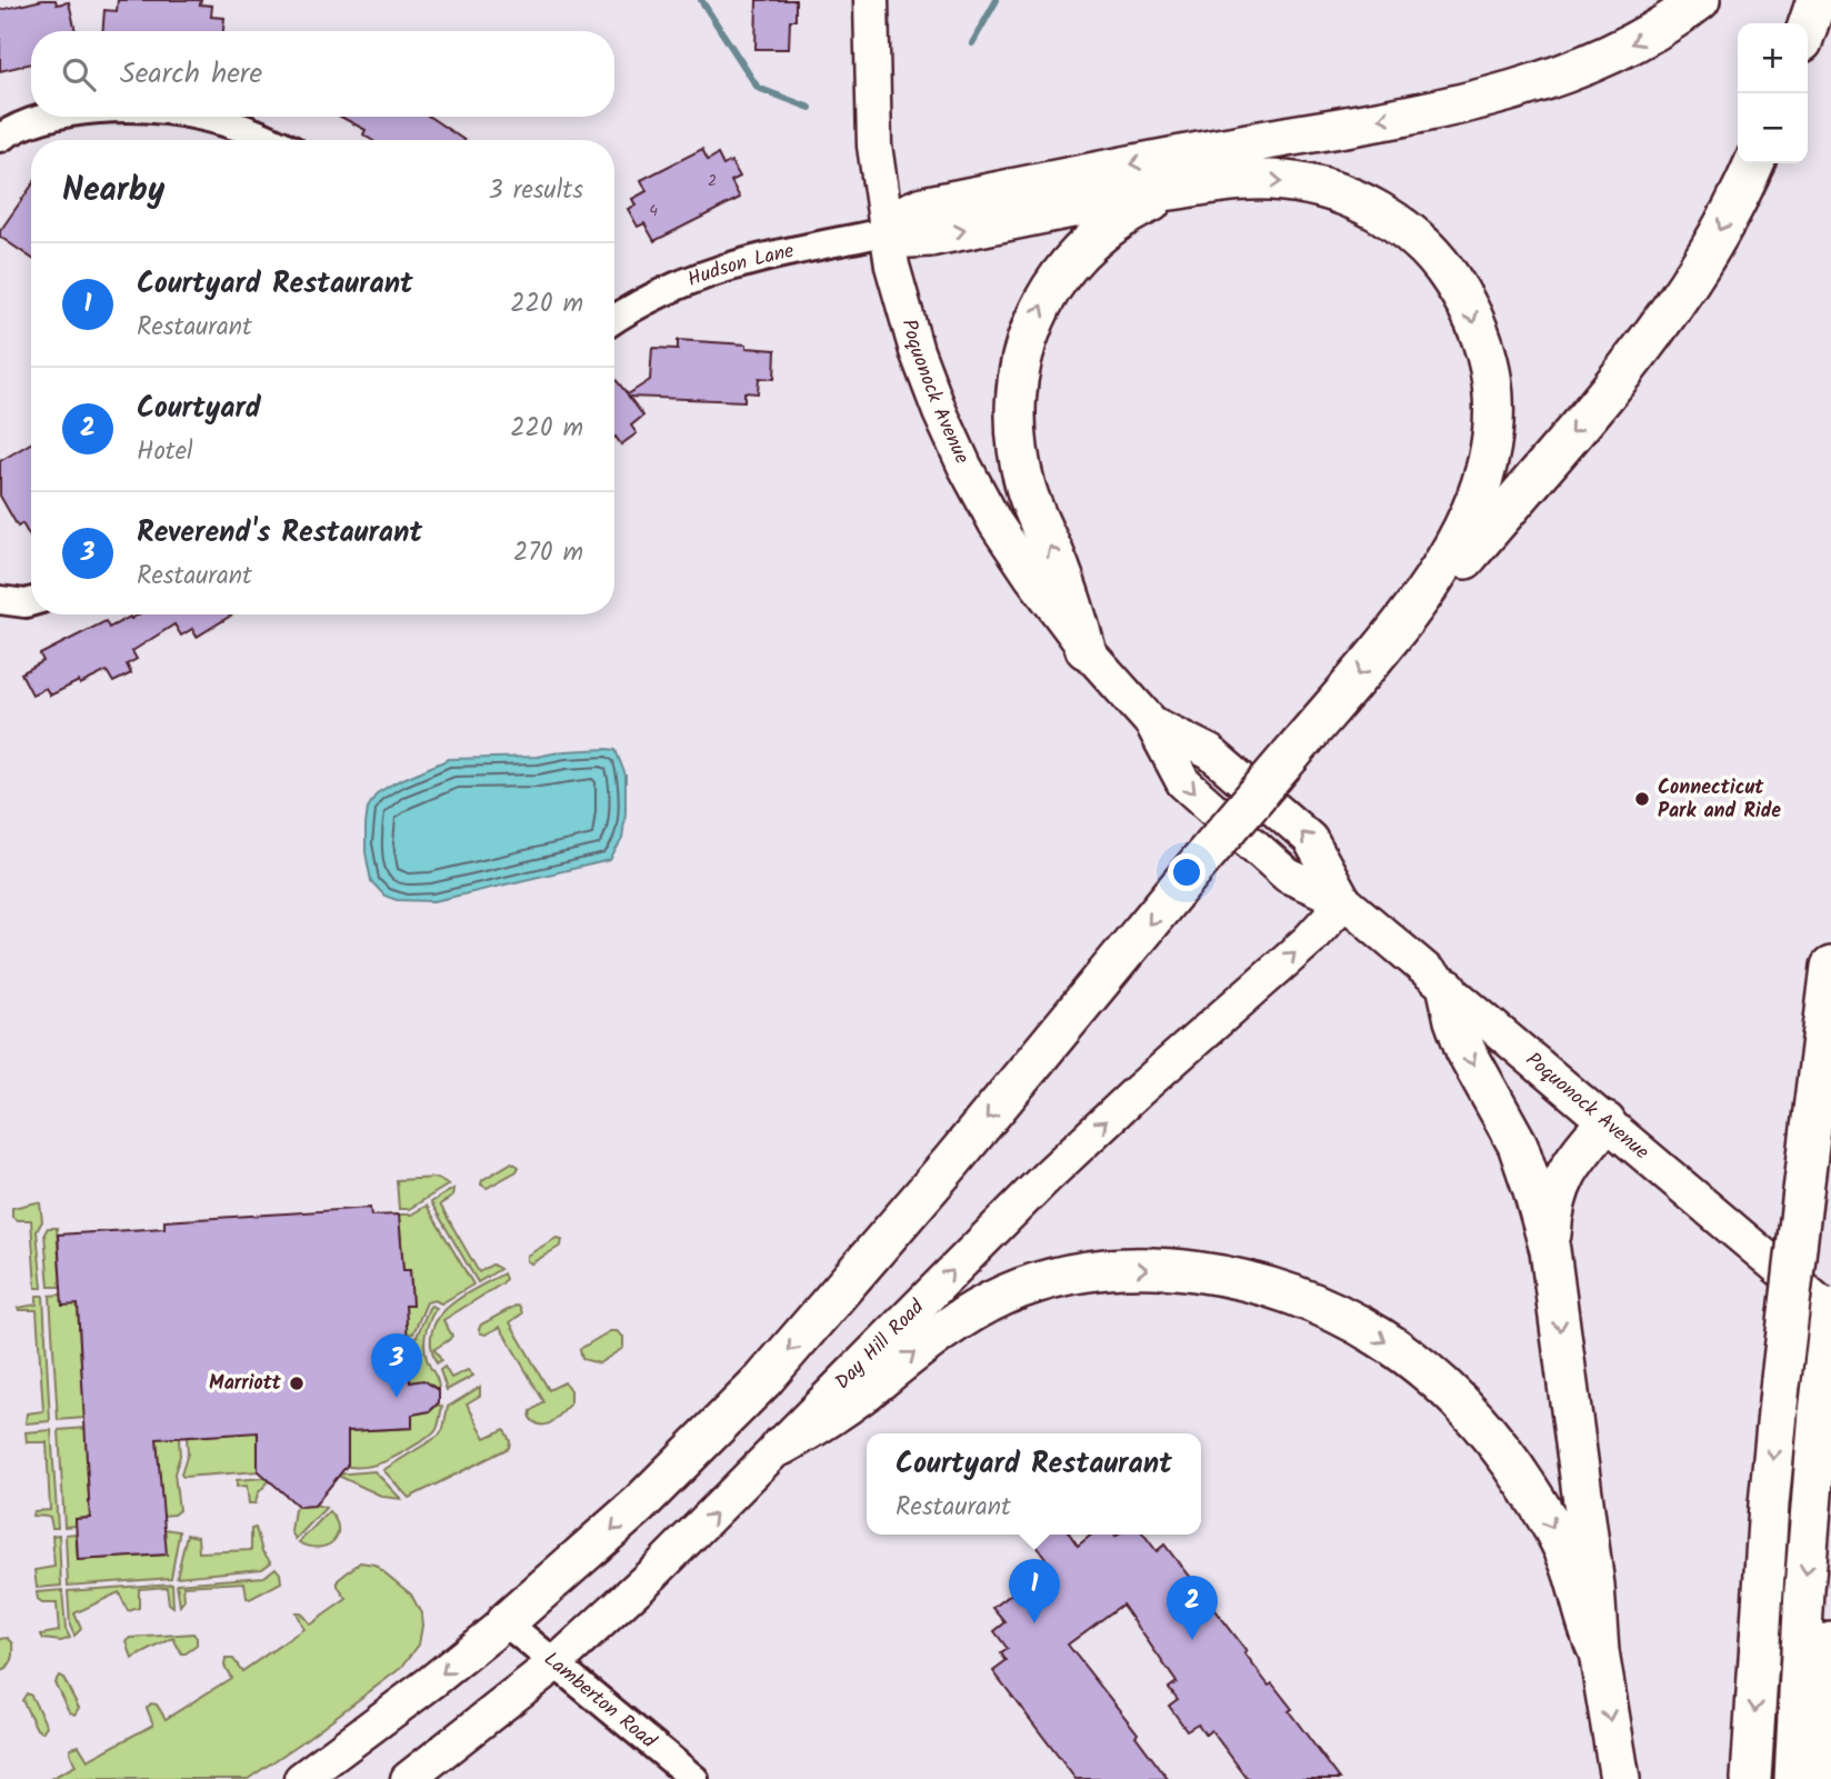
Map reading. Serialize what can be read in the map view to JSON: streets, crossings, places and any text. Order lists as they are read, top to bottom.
{
  "streets": {
    "main road": ["Poquonock Avenue", "Day Hill Road"],
    "street": ["Hudson Lane", "Lamberton Road"]
  },
  "crossings": [
    ["Hudson Lane", "Poquonock Avenue"],
    ["Poquonock Avenue", "Day Hill Road"],
    ["Day Hill Road", "Lamberton Road"]
  ],
  "one_way": ["Day Hill Road"],
  "places": ["Connecticut Park and Ride", "Marriott"],
  "house_numbers": ["2", "4"],
  "page": {
    "map_buttons": ["+", "−"],
    "search": "Search here",
    "heading": ["Nearby", "3 results"],
    "list": [
      {
        "mark": "1",
        "name": "Courtyard Restaurant",
        "note": "Restaurant",
        "value": "220 m"
      },
      {
        "mark": "2",
        "name": "Courtyard",
        "note": "Hotel",
        "value": "220 m"
      },
      {
        "mark": "3",
        "name": "Reverend's Restaurant",
        "note": "Restaurant",
        "value": "270 m"
      }
    ],
    "pins": ["3", "1", "2"],
    "popup": ["Courtyard Restaurant", "Restaurant"]
  }
}
